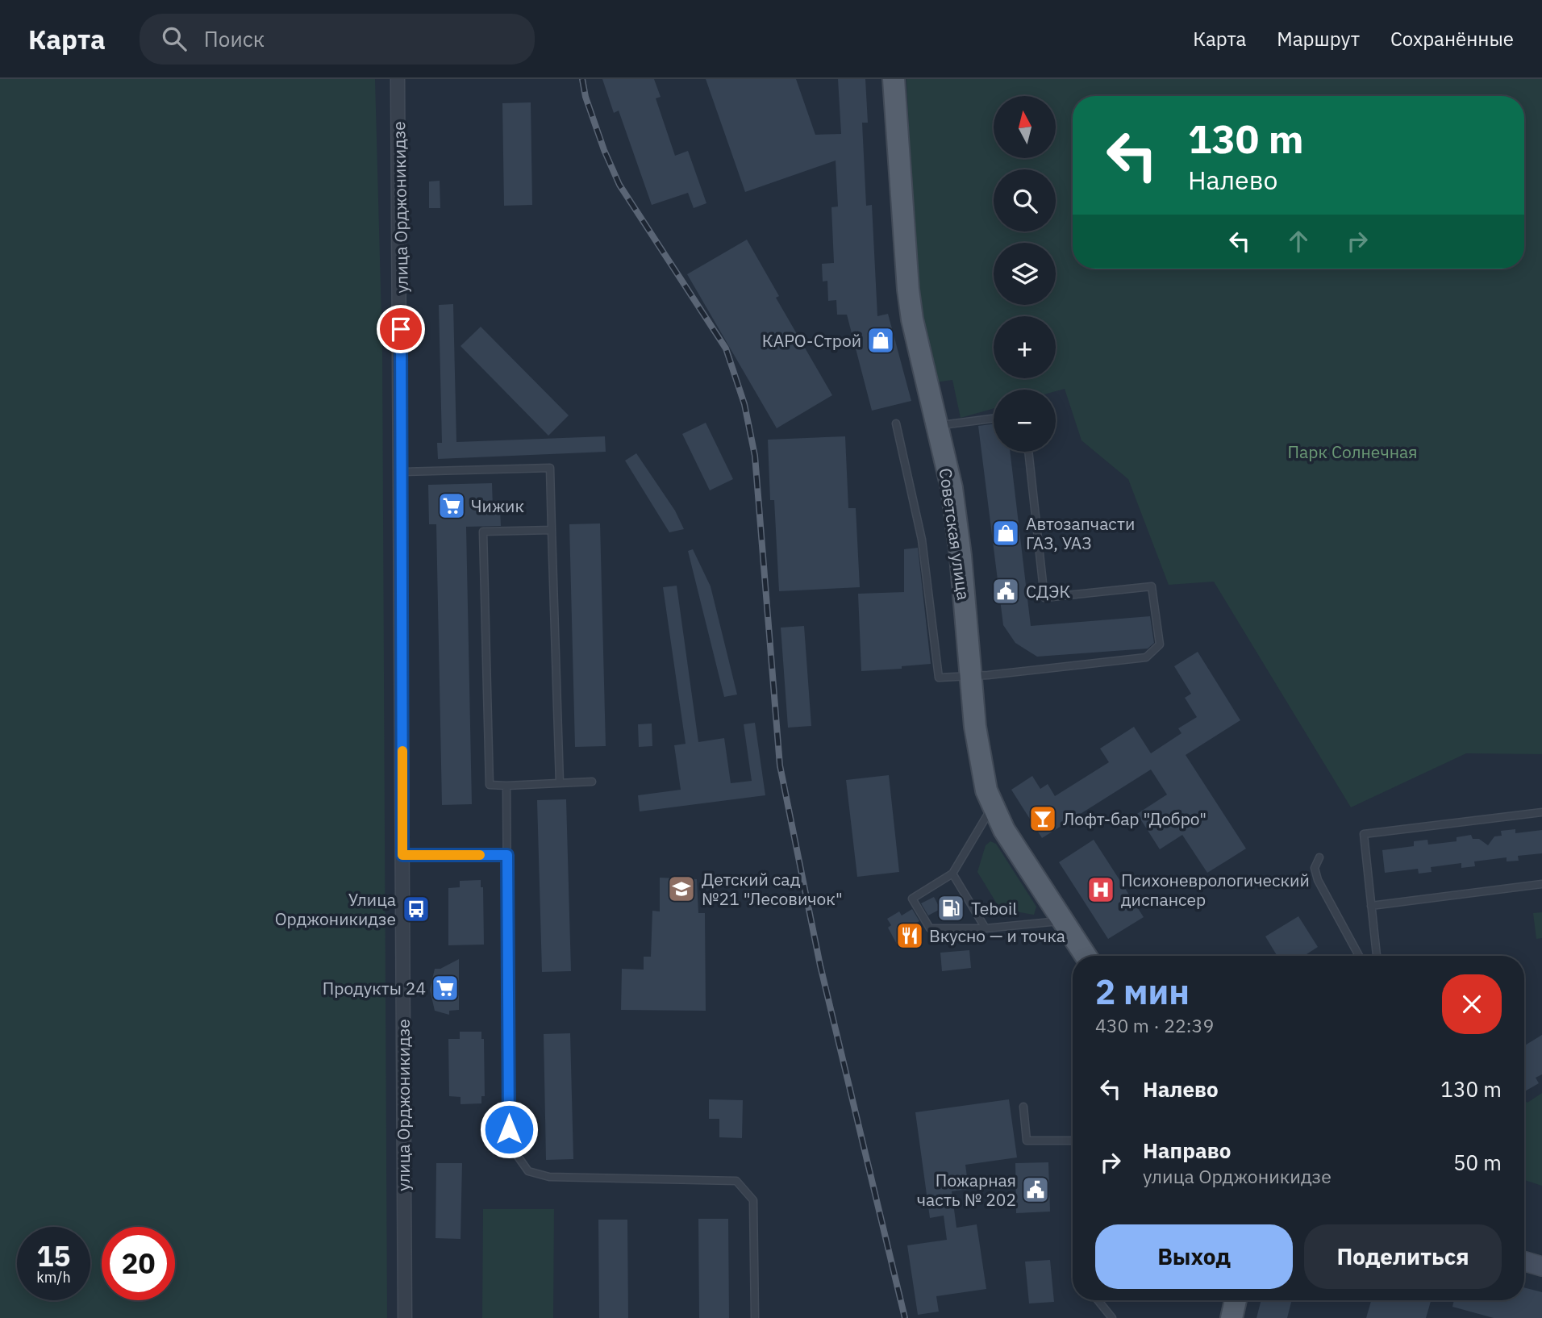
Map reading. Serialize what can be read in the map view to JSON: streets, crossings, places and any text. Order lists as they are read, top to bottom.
{
  "streets": {
    "main road": ["Советская улица"],
    "street": ["улица Орджоникидзе"]
  },
  "parks": ["Парк Солнечная"],
  "places": {
    "shop": ["КАРО-Строй", "Автозапчасти ГАЗ, УАЗ"],
    "supermarket": ["Чижик", "Продукты 24"],
    "public building": ["СДЭК", "Пожарная часть № 202"],
    "bar": ["Лофт-бар \"Добро\""],
    "school or university": ["Детский сад №21 \"Лесовичок\""],
    "hospital": ["Психоневрологический диспансер"],
    "fuel station": ["Teboil"],
    "bus stop": ["Улица Орджоникидзе"],
    "restaurant": ["Вкусно — и точка"]
  },
  "north": "top",
  "page": {
    "header": "Карта",
    "search": "Поиск",
    "nav": ["Карта", "Маршрут", "Сохранённые"],
    "map_buttons": ["+", "−"],
    "turn": ["130 m", "Налево"],
    "heading": ["2 мин", "430 m · 22:39"],
    "list": [
      {
        "name": "Налево",
        "value": "130 m"
      },
      {
        "name": "Направо",
        "note": "улица Орджоникидзе",
        "value": "50 m"
      }
    ],
    "buttons": ["Выход", "Поделиться"],
    "speed": "15 km/h",
    "limit": "20"
  }
}
